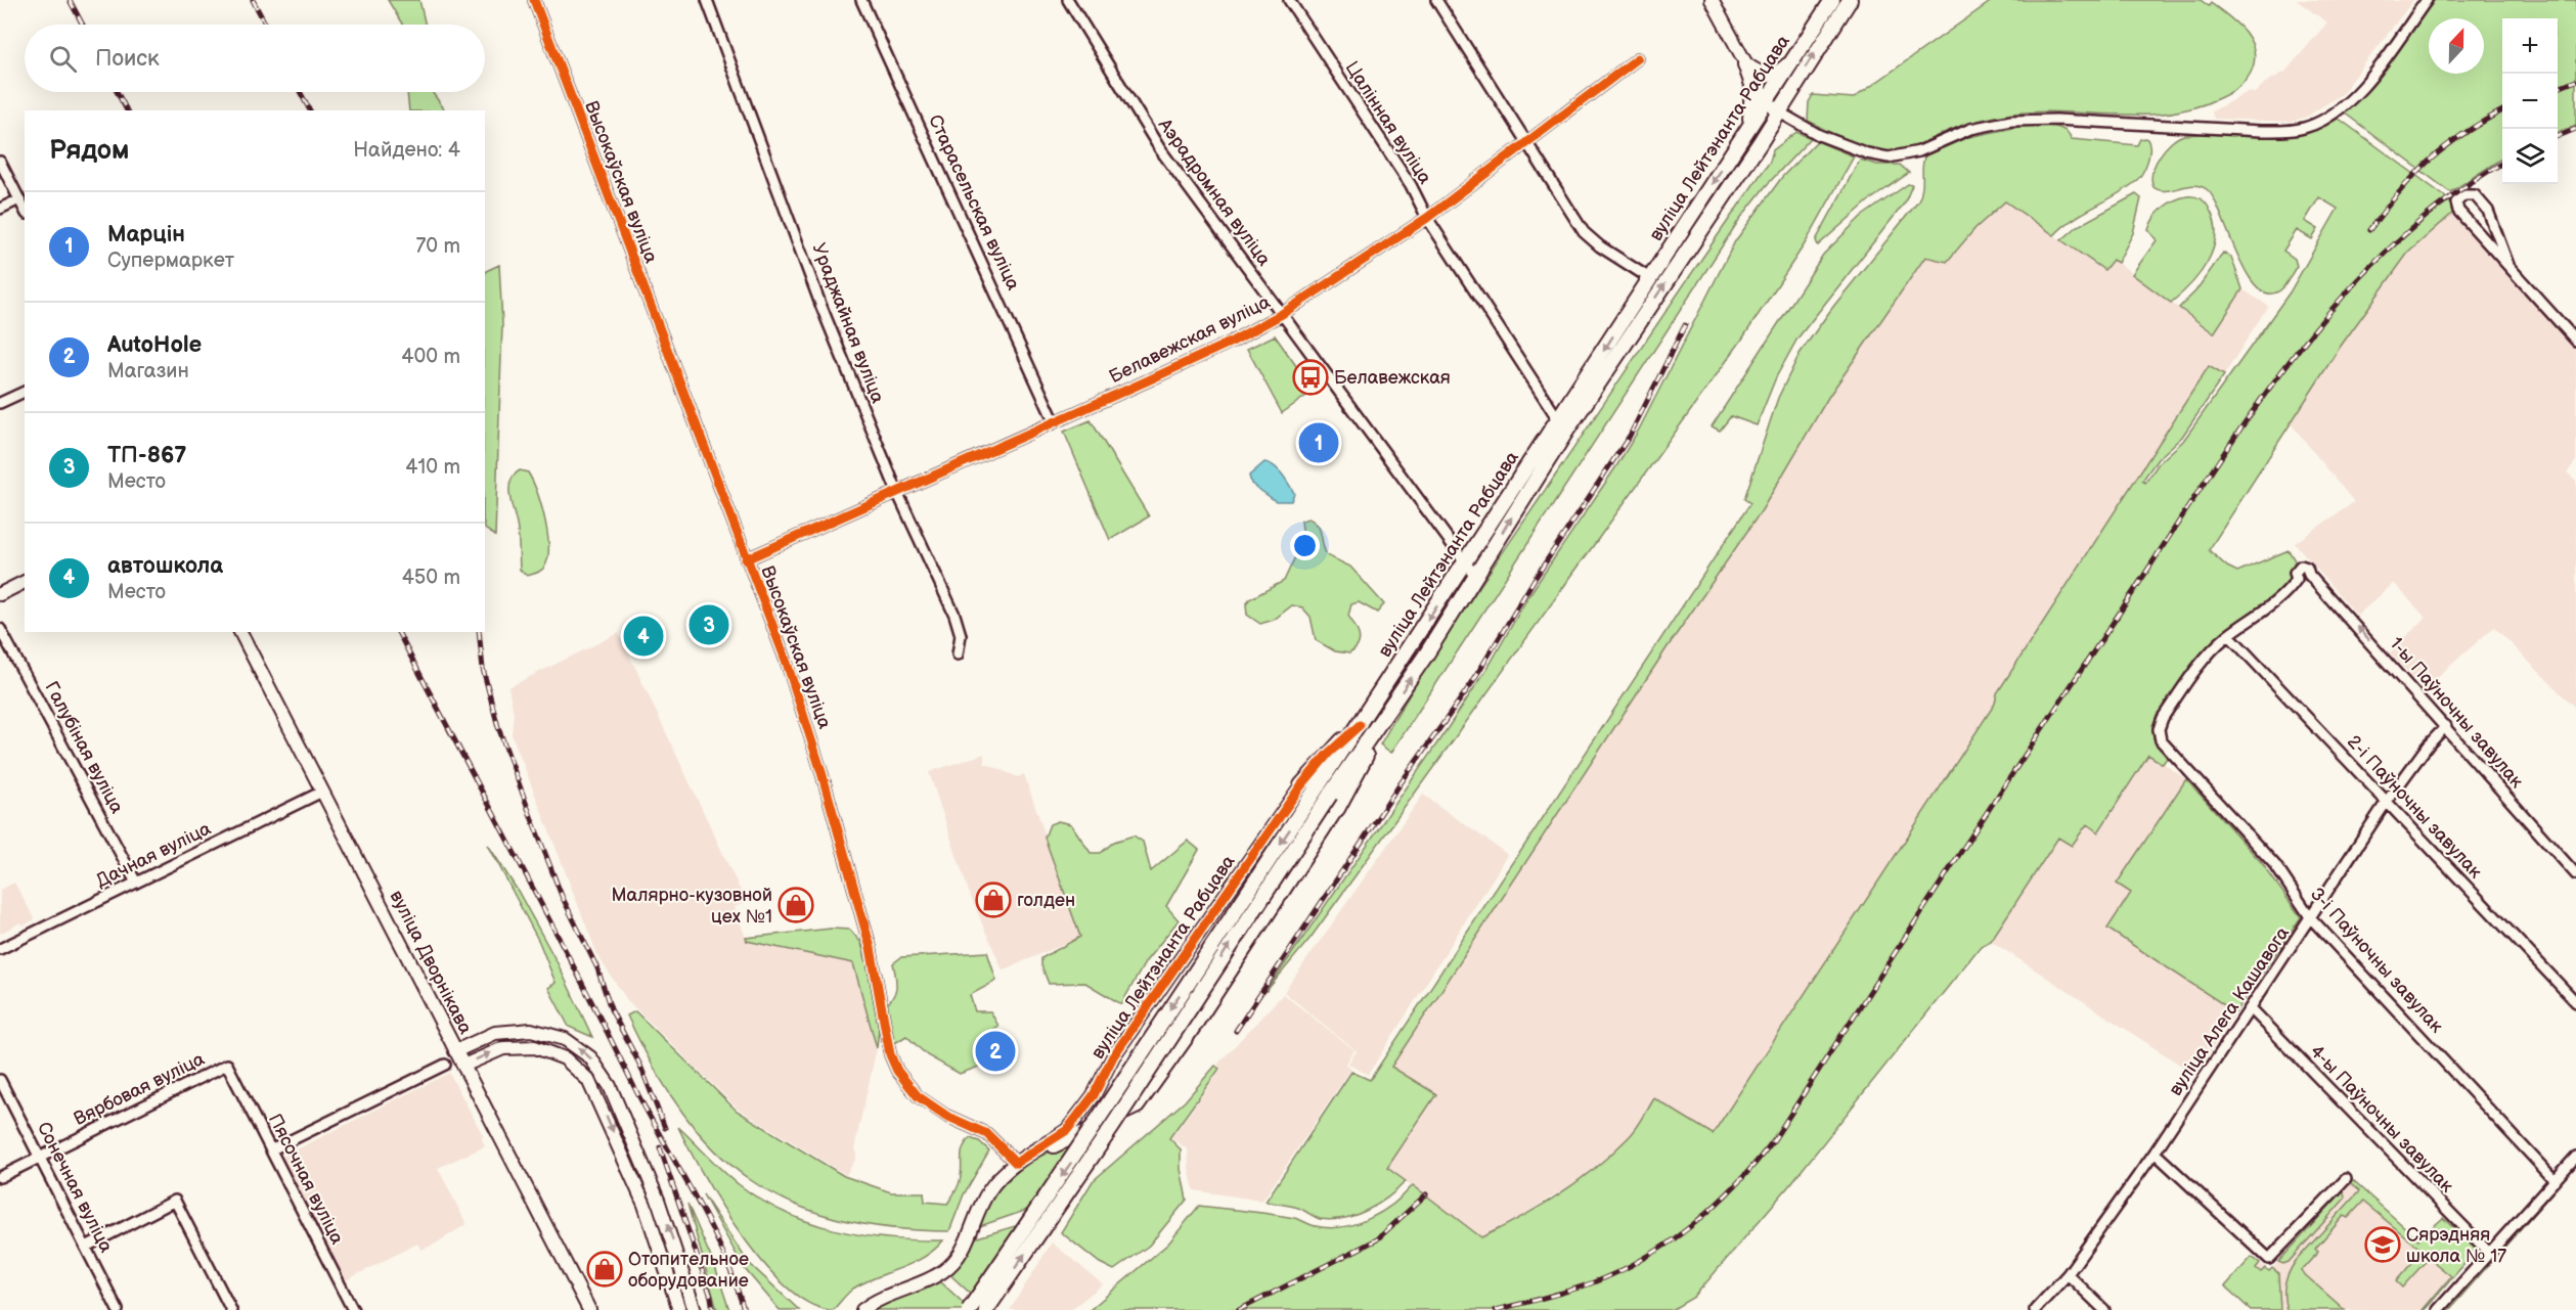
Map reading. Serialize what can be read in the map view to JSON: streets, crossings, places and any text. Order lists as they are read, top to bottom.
{
  "streets": {
    "highway": ["вуліца Лейтэнанта Рабцава"],
    "main road": ["вуліца Дворнікава"],
    "street": [
      "Цалінная вуліца",
      "Высокаўская вуліца",
      "Аэрадромная вуліца",
      "Старасельская вуліца",
      "Ураджайная вуліца",
      "Белавежская вуліца",
      "1-ы Паўночны завулак",
      "Галубіная вуліца",
      "2-і Паўночны завулак",
      "Дачная вуліца",
      "3-і Паўночны завулак",
      "вуліца Алега Кашавога",
      "Вярбовая вуліца",
      "4-ы Паўночны завулак",
      "Пясочная вуліца",
      "Сонечная вуліца"
    ]
  },
  "crossings": [
    ["Цалінная вуліца", "вуліца Лейтэнанта Рабцава"],
    ["Цалінная вуліца", "Белавежская вуліца"],
    ["вуліца Лейтэнанта Рабцава", "Высокаўская вуліца"],
    ["вуліца Лейтэнанта Рабцава", "Аэрадромная вуліца"],
    ["Высокаўская вуліца", "Белавежская вуліца"],
    ["Аэрадромная вуліца", "Белавежская вуліца"],
    ["Старасельская вуліца", "Белавежская вуліца"],
    ["Ураджайная вуліца", "Белавежская вуліца"],
    ["1-ы Паўночны завулак", "2-і Паўночны завулак"],
    ["1-ы Паўночны завулак", "3-і Паўночны завулак"],
    ["1-ы Паўночны завулак", "вуліца Алега Кашавога"],
    ["Галубіная вуліца", "Дачная вуліца"],
    ["2-і Паўночны завулак", "3-і Паўночны завулак"],
    ["2-і Паўночны завулак", "вуліца Алега Кашавога"],
    ["Дачная вуліца", "вуліца Дворнікава"],
    ["3-і Паўночны завулак", "вуліца Алега Кашавога"],
    ["вуліца Алега Кашавога", "4-ы Паўночны завулак"],
    ["Вярбовая вуліца", "Пясочная вуліца"],
    ["Вярбовая вуліца", "Сонечная вуліца"]
  ],
  "places": {
    "bus stop": ["Белавежская"],
    "shop": ["голден", "Малярно-кузовной цех №1", "Отопительное оборудование"],
    "school or university": ["Сярэдняя школа № 17"]
  },
  "north": "top",
  "page": {
    "map_buttons": ["+", "−"],
    "search": "Поиск",
    "heading": ["Рядом", "Найдено: 4"],
    "list": [
      {
        "mark": "1",
        "name": "Марцін",
        "note": "Супермаркет",
        "value": "70 m"
      },
      {
        "mark": "2",
        "name": "AutoHole",
        "note": "Магазин",
        "value": "400 m"
      },
      {
        "mark": "3",
        "name": "ТП-867",
        "note": "Место",
        "value": "410 m"
      },
      {
        "mark": "4",
        "name": "автошкола",
        "note": "Место",
        "value": "450 m"
      }
    ],
    "pins": [
      "1",
      "3",
      "4",
      "2"
    ]
  }
}
